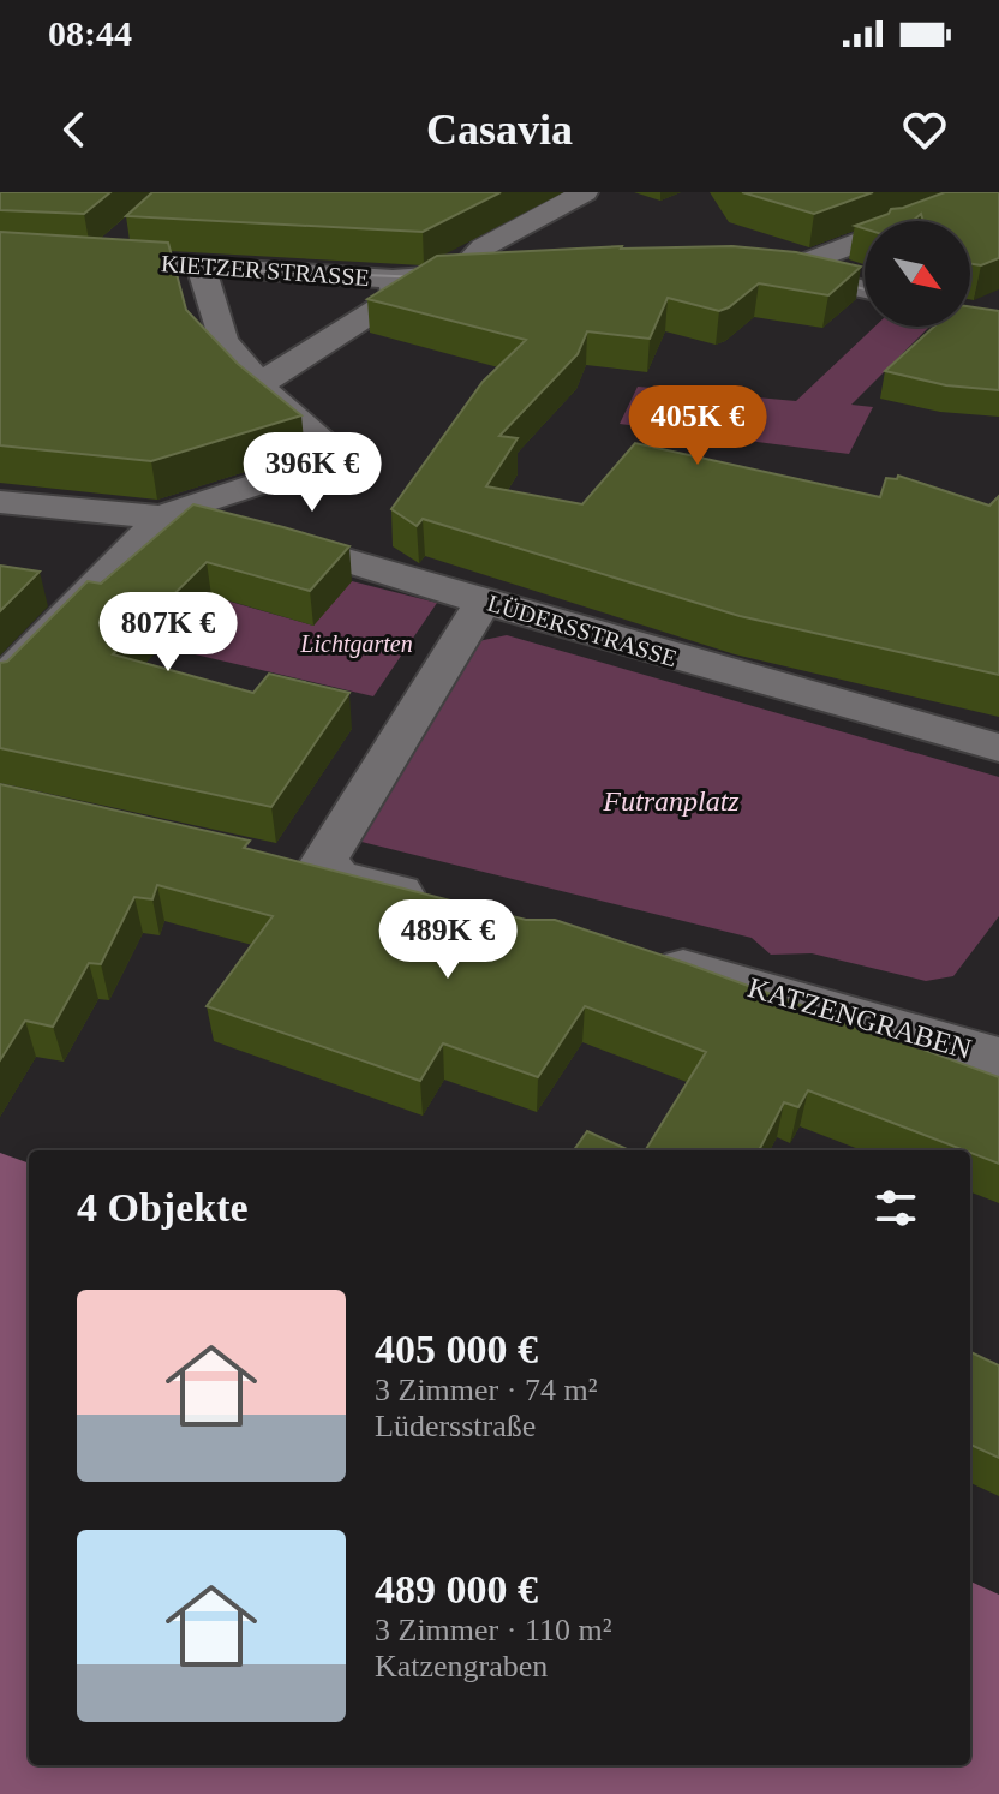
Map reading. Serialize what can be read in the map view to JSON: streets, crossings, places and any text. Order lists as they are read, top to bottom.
{
  "streets": {
    "street": ["KIETZER STRASSE", "LÜDERSSTRASSE", "KATZENGRABEN"]
  },
  "parks": ["Lichtgarten", "Futranplatz"],
  "north": "bottom right",
  "page": {
    "status": "08:44",
    "header": "Casavia",
    "price": [
      "405K €",
      "396K €",
      "807K €",
      "489K €"
    ],
    "heading": "4 Objekte",
    "list": [
      {
        "name": "405 000 €",
        "note": "3 Zimmer · 74 m² · Lüdersstraße"
      },
      {
        "name": "489 000 €",
        "note": "3 Zimmer · 110 m² · Katzengraben"
      }
    ]
  }
}
